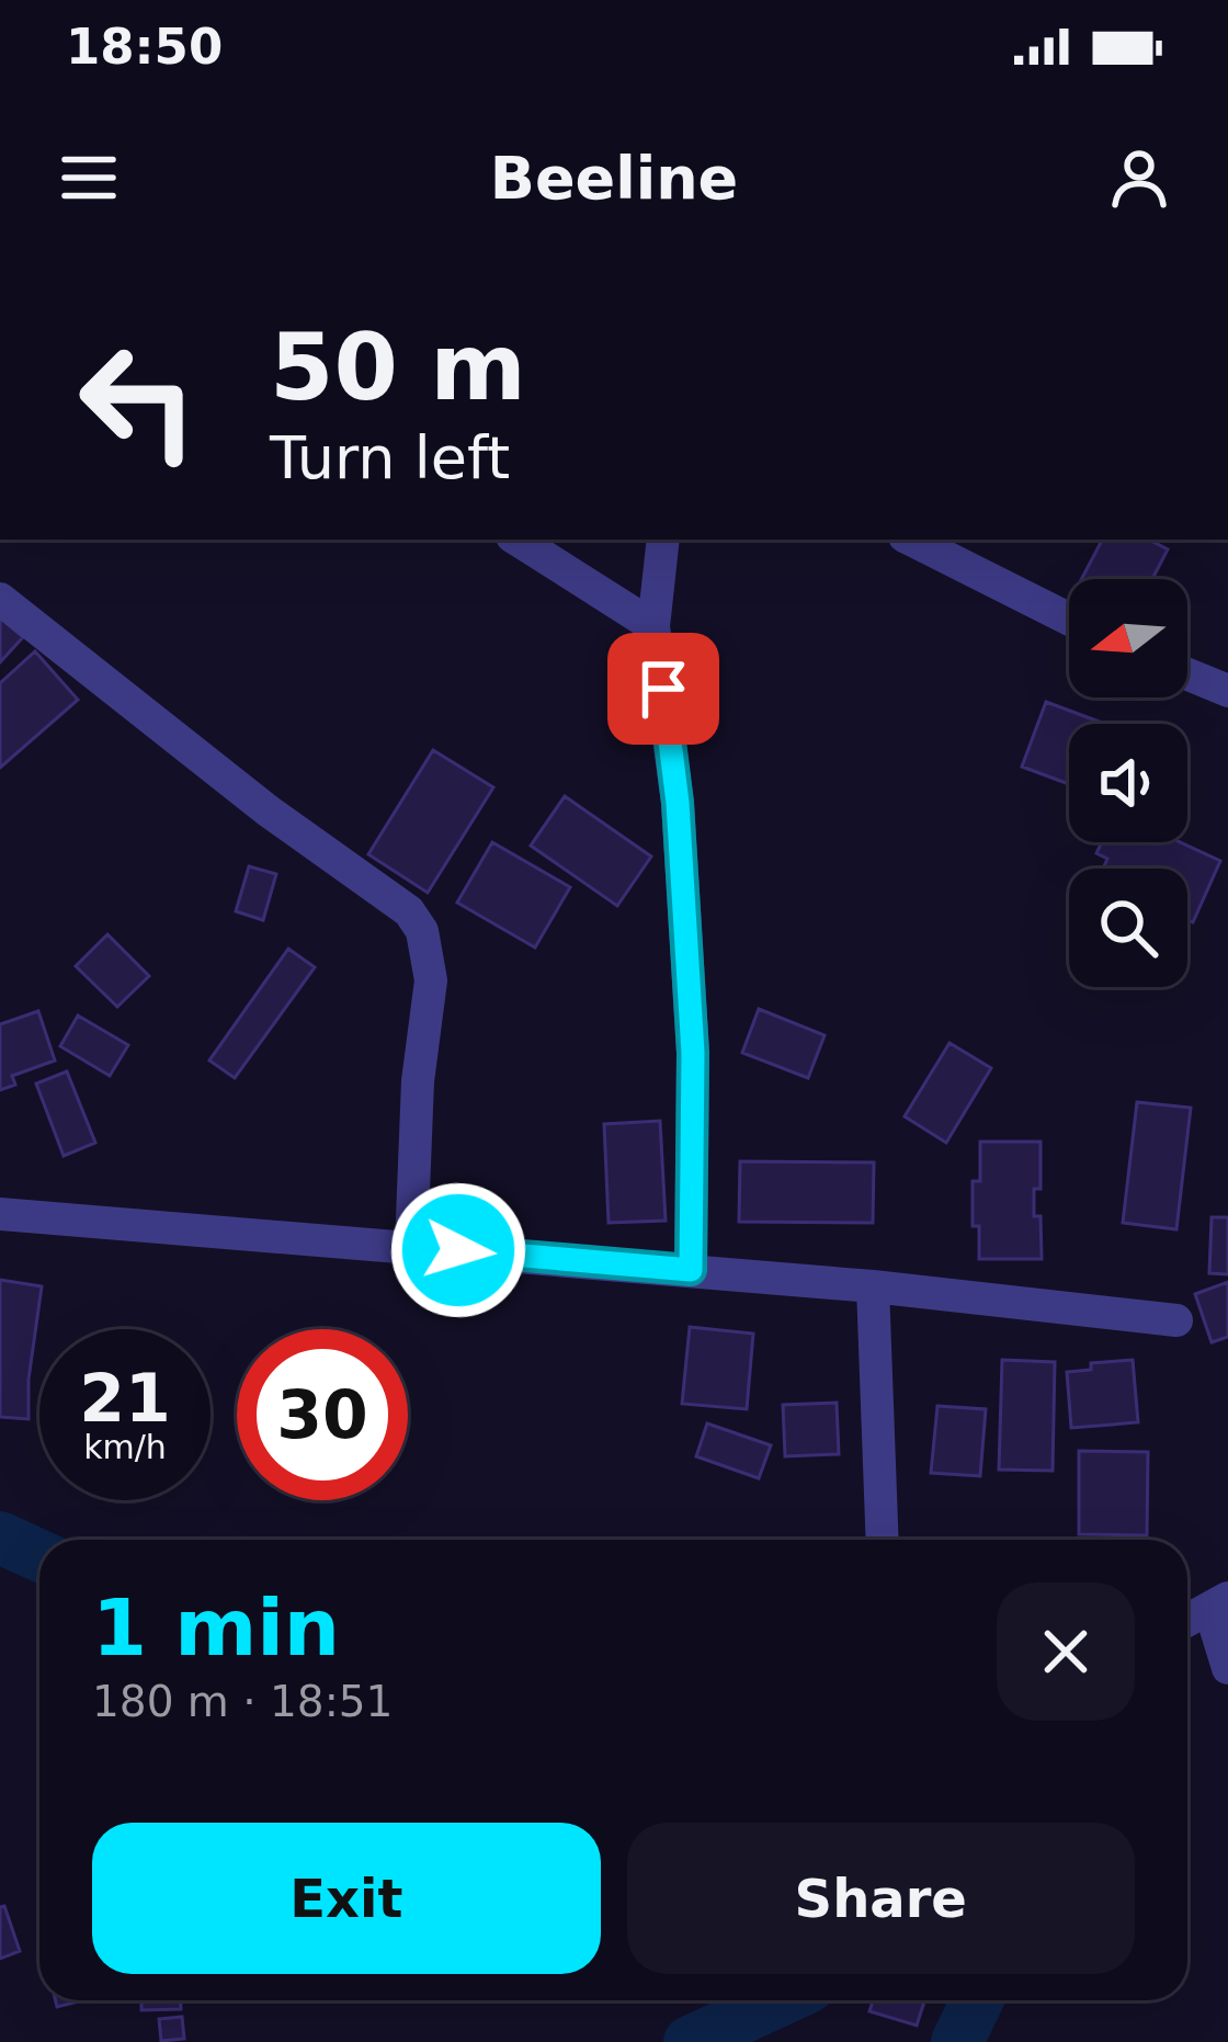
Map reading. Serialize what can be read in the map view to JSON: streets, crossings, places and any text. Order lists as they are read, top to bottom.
{
  "north": "left",
  "page": {
    "status": "18:50",
    "header": "Beeline",
    "turn": ["50 m", "Turn left"],
    "speed": "21 km/h",
    "limit": "30",
    "heading": ["1 min", "180 m · 18:51"],
    "buttons": ["Exit", "Share"]
  }
}
